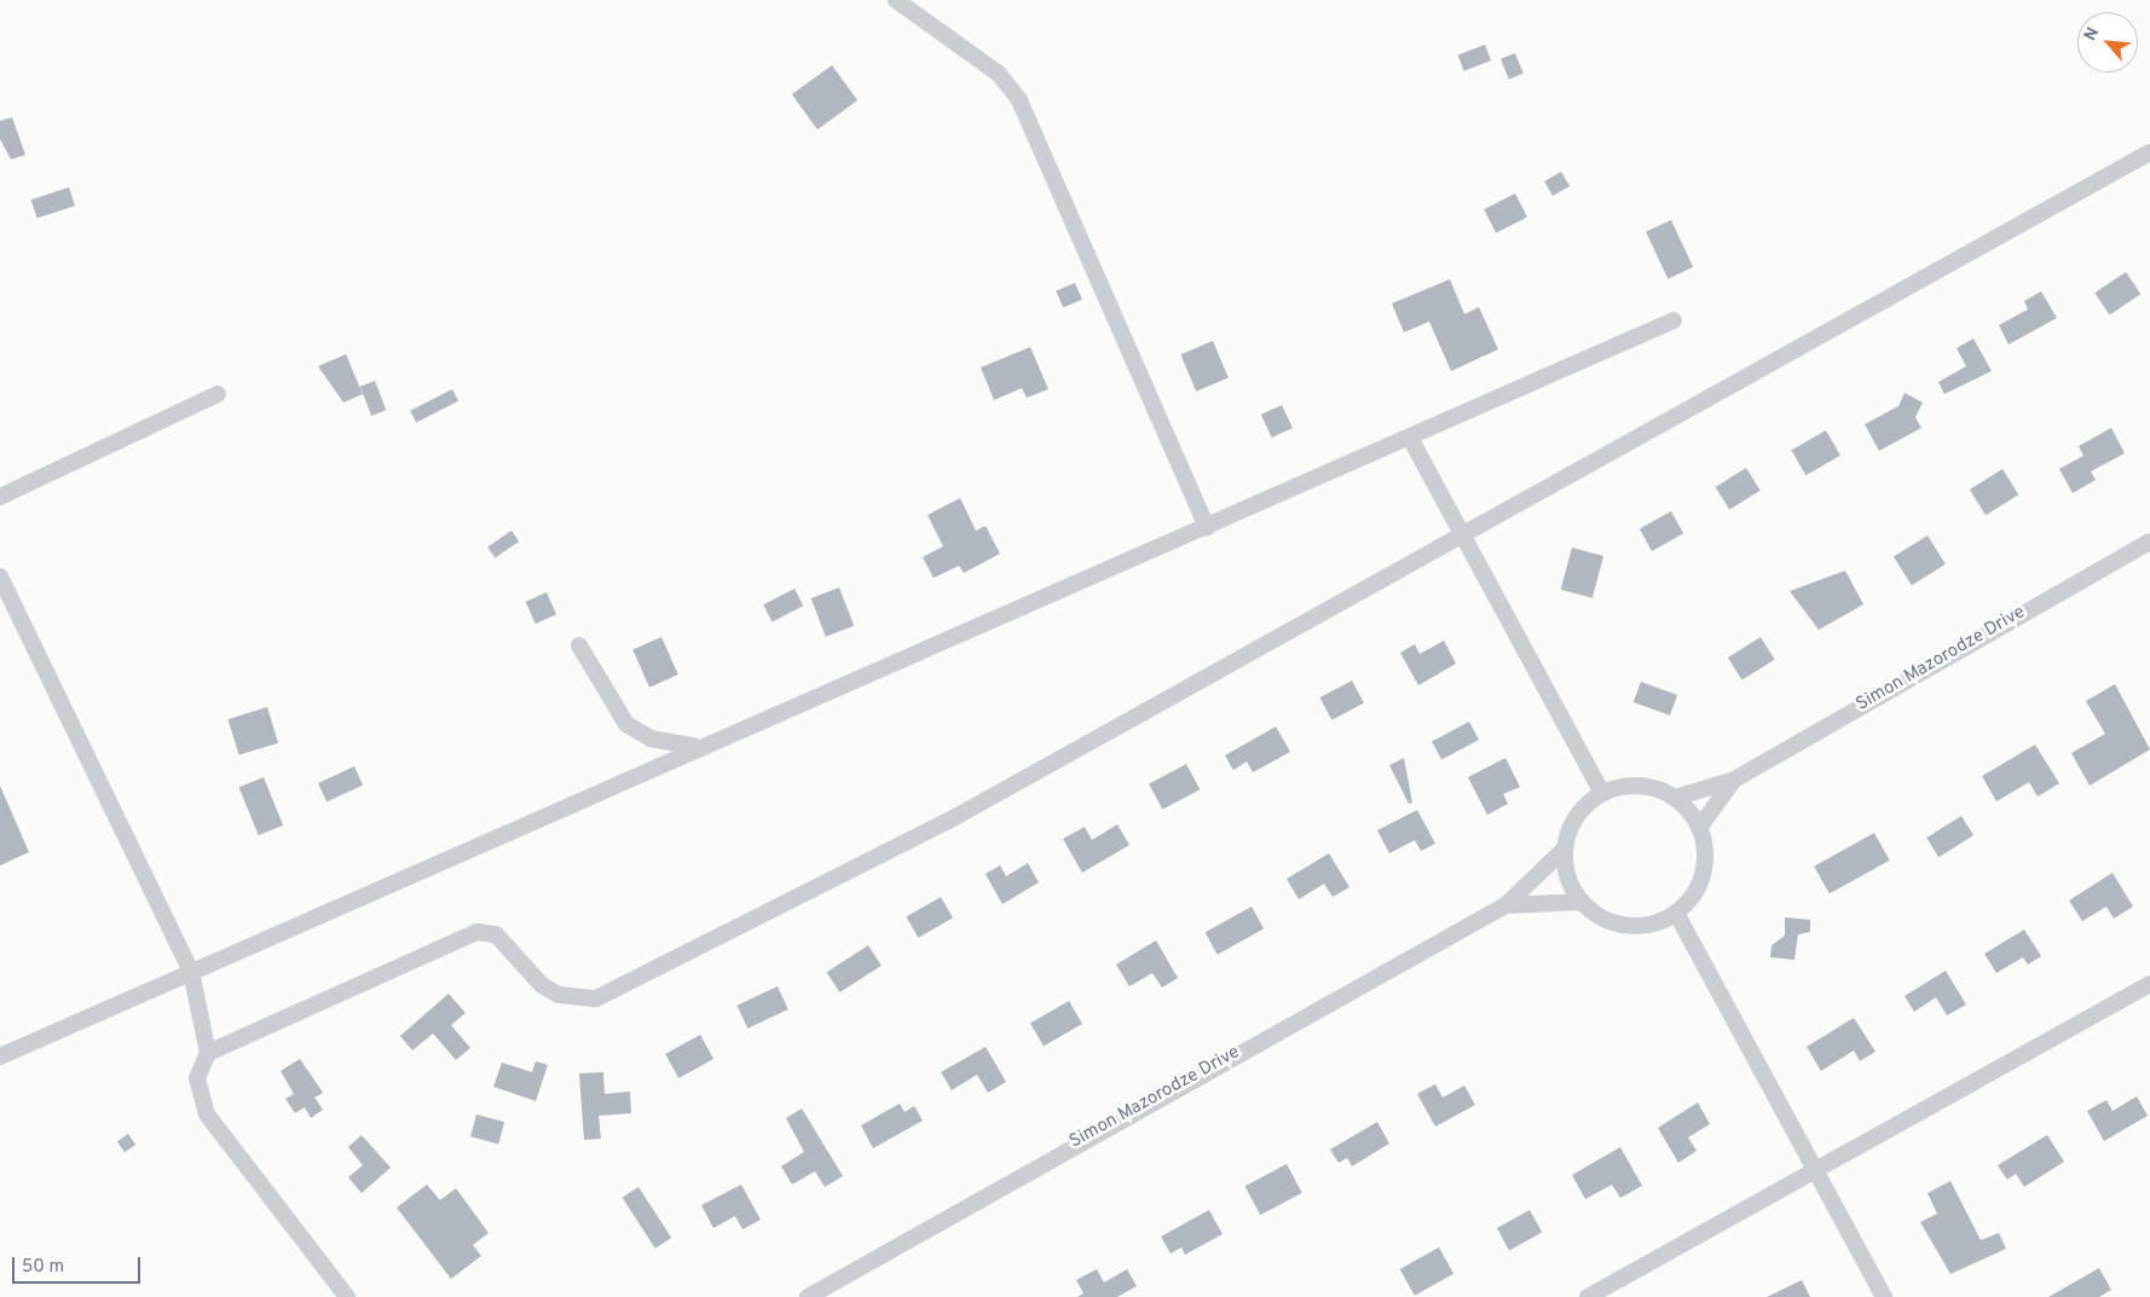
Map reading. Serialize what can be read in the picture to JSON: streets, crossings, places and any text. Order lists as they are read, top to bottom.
{
  "streets": {
    "street": ["Simon Mazorodze Drive"]
  },
  "scale_bar": "50 m",
  "north": "top left"
}
